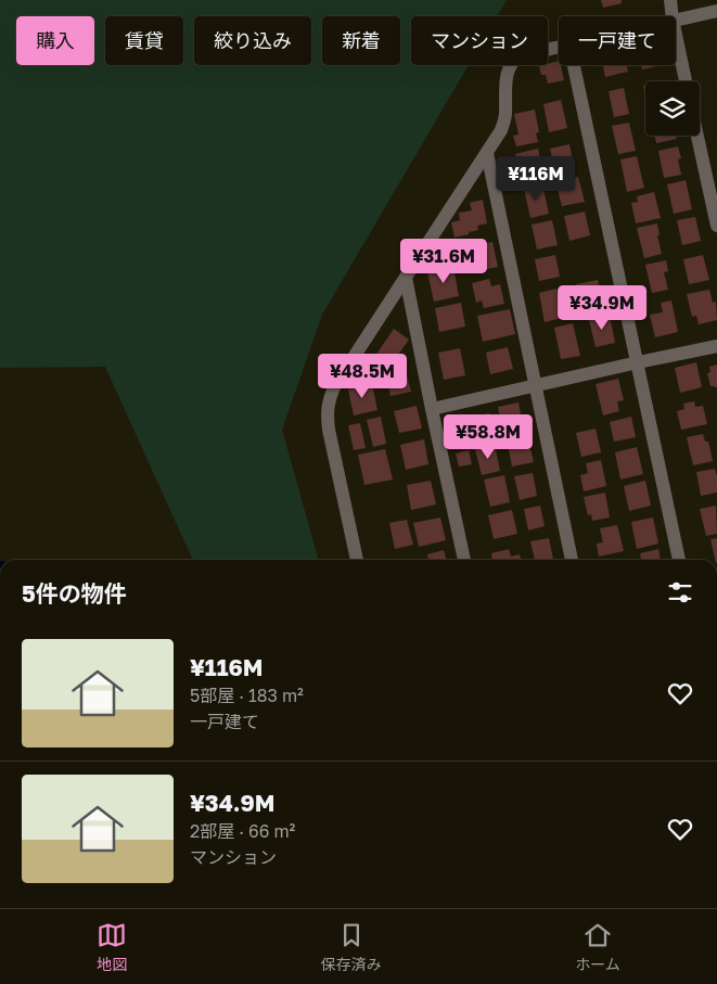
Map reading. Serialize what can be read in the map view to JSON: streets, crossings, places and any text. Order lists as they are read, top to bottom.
{
  "page": {
    "chip": [
      "購入",
      "賃貸",
      "絞り込み",
      "新着",
      "マンション",
      "一戸建て"
    ],
    "price": [
      "¥116M",
      "¥31.6M",
      "¥34.9M",
      "¥48.5M",
      "¥58.8M"
    ],
    "heading": "5件の物件",
    "list": [
      {
        "name": "¥116M",
        "note": "5部屋 · 183 m² · 一戸建て"
      },
      {
        "name": "¥34.9M",
        "note": "2部屋 · 66 m² · マンション"
      }
    ],
    "tabs": ["地図", "保存済み", "ホーム"]
  }
}
